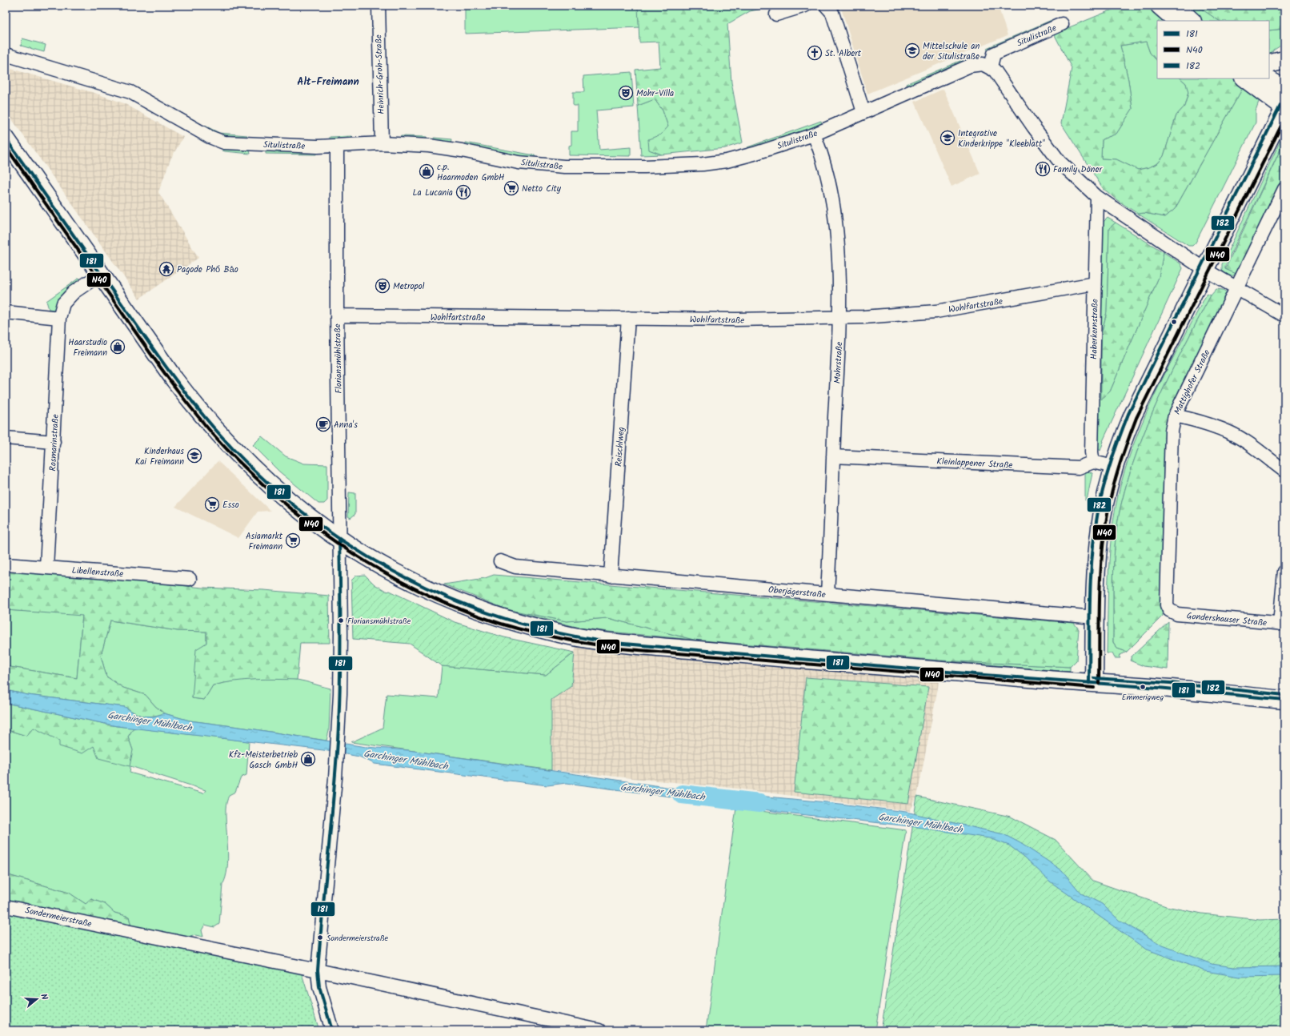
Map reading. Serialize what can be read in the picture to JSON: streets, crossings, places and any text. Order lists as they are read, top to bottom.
{
  "streets": {
    "street": [
      "Situlistraße",
      "Heinrich-Groh-Straße",
      "Wohlfartstraße",
      "Haberkernstraße",
      "Floriansmühlstraße",
      "Mohrstraße",
      "Mattighofer Straße",
      "Rosmarinstraße",
      "Reischlweg",
      "Kleinlappener Straße",
      "Libellenstraße",
      "Oberjägerstraße",
      "Gondershauser Straße",
      "Sondermeierstraße"
    ]
  },
  "crossings": [
    ["Situlistraße", "Heinrich-Groh-Straße"],
    ["Situlistraße", "Floriansmühlstraße"],
    ["Situlistraße", "Mohrstraße"],
    ["Wohlfartstraße", "Haberkernstraße"],
    ["Wohlfartstraße", "Floriansmühlstraße"],
    ["Wohlfartstraße", "Mohrstraße"],
    ["Wohlfartstraße", "Reischlweg"],
    ["Haberkernstraße", "Kleinlappener Straße"],
    ["Floriansmühlstraße", "Sondermeierstraße"],
    ["Mohrstraße", "Kleinlappener Straße"],
    ["Mohrstraße", "Oberjägerstraße"],
    ["Mattighofer Straße", "Gondershauser Straße"],
    ["Rosmarinstraße", "Libellenstraße"],
    ["Reischlweg", "Oberjägerstraße"]
  ],
  "districts": ["Alt-Freimann"],
  "water": ["Garchinger Mühlbach"],
  "places": {
    "school or university": ["Mittelschule an der Situlistraße", "Integrative Kinderkrippe \"Kleeblatt\"", "Kinderhaus Kai Freimann"],
    "church": ["St. Albert"],
    "theatre": ["Mohr-Villa", "Metropol"],
    "restaurant": ["Family Döner", "La Lucania"],
    "shop": ["c.p. Haarmoden GmbH", "Haarstudio Freimann", "Kfz-Meisterbetrieb Gasch GmbH"],
    "supermarket": ["Netto City", "Esso", "Asiamarkt Freimann"],
    "temple": ["Pagode Phổ Bảo"],
    "cafe": ["Anna's"],
    "other": ["Floriansmühlstraße", "Emmerigweg", "Sondermeierstraße"]
  },
  "lines": ["transit line 182", "transit line N40", "transit line 181"],
  "legend": ["181", "N40", "182"],
  "north": "right"
}
